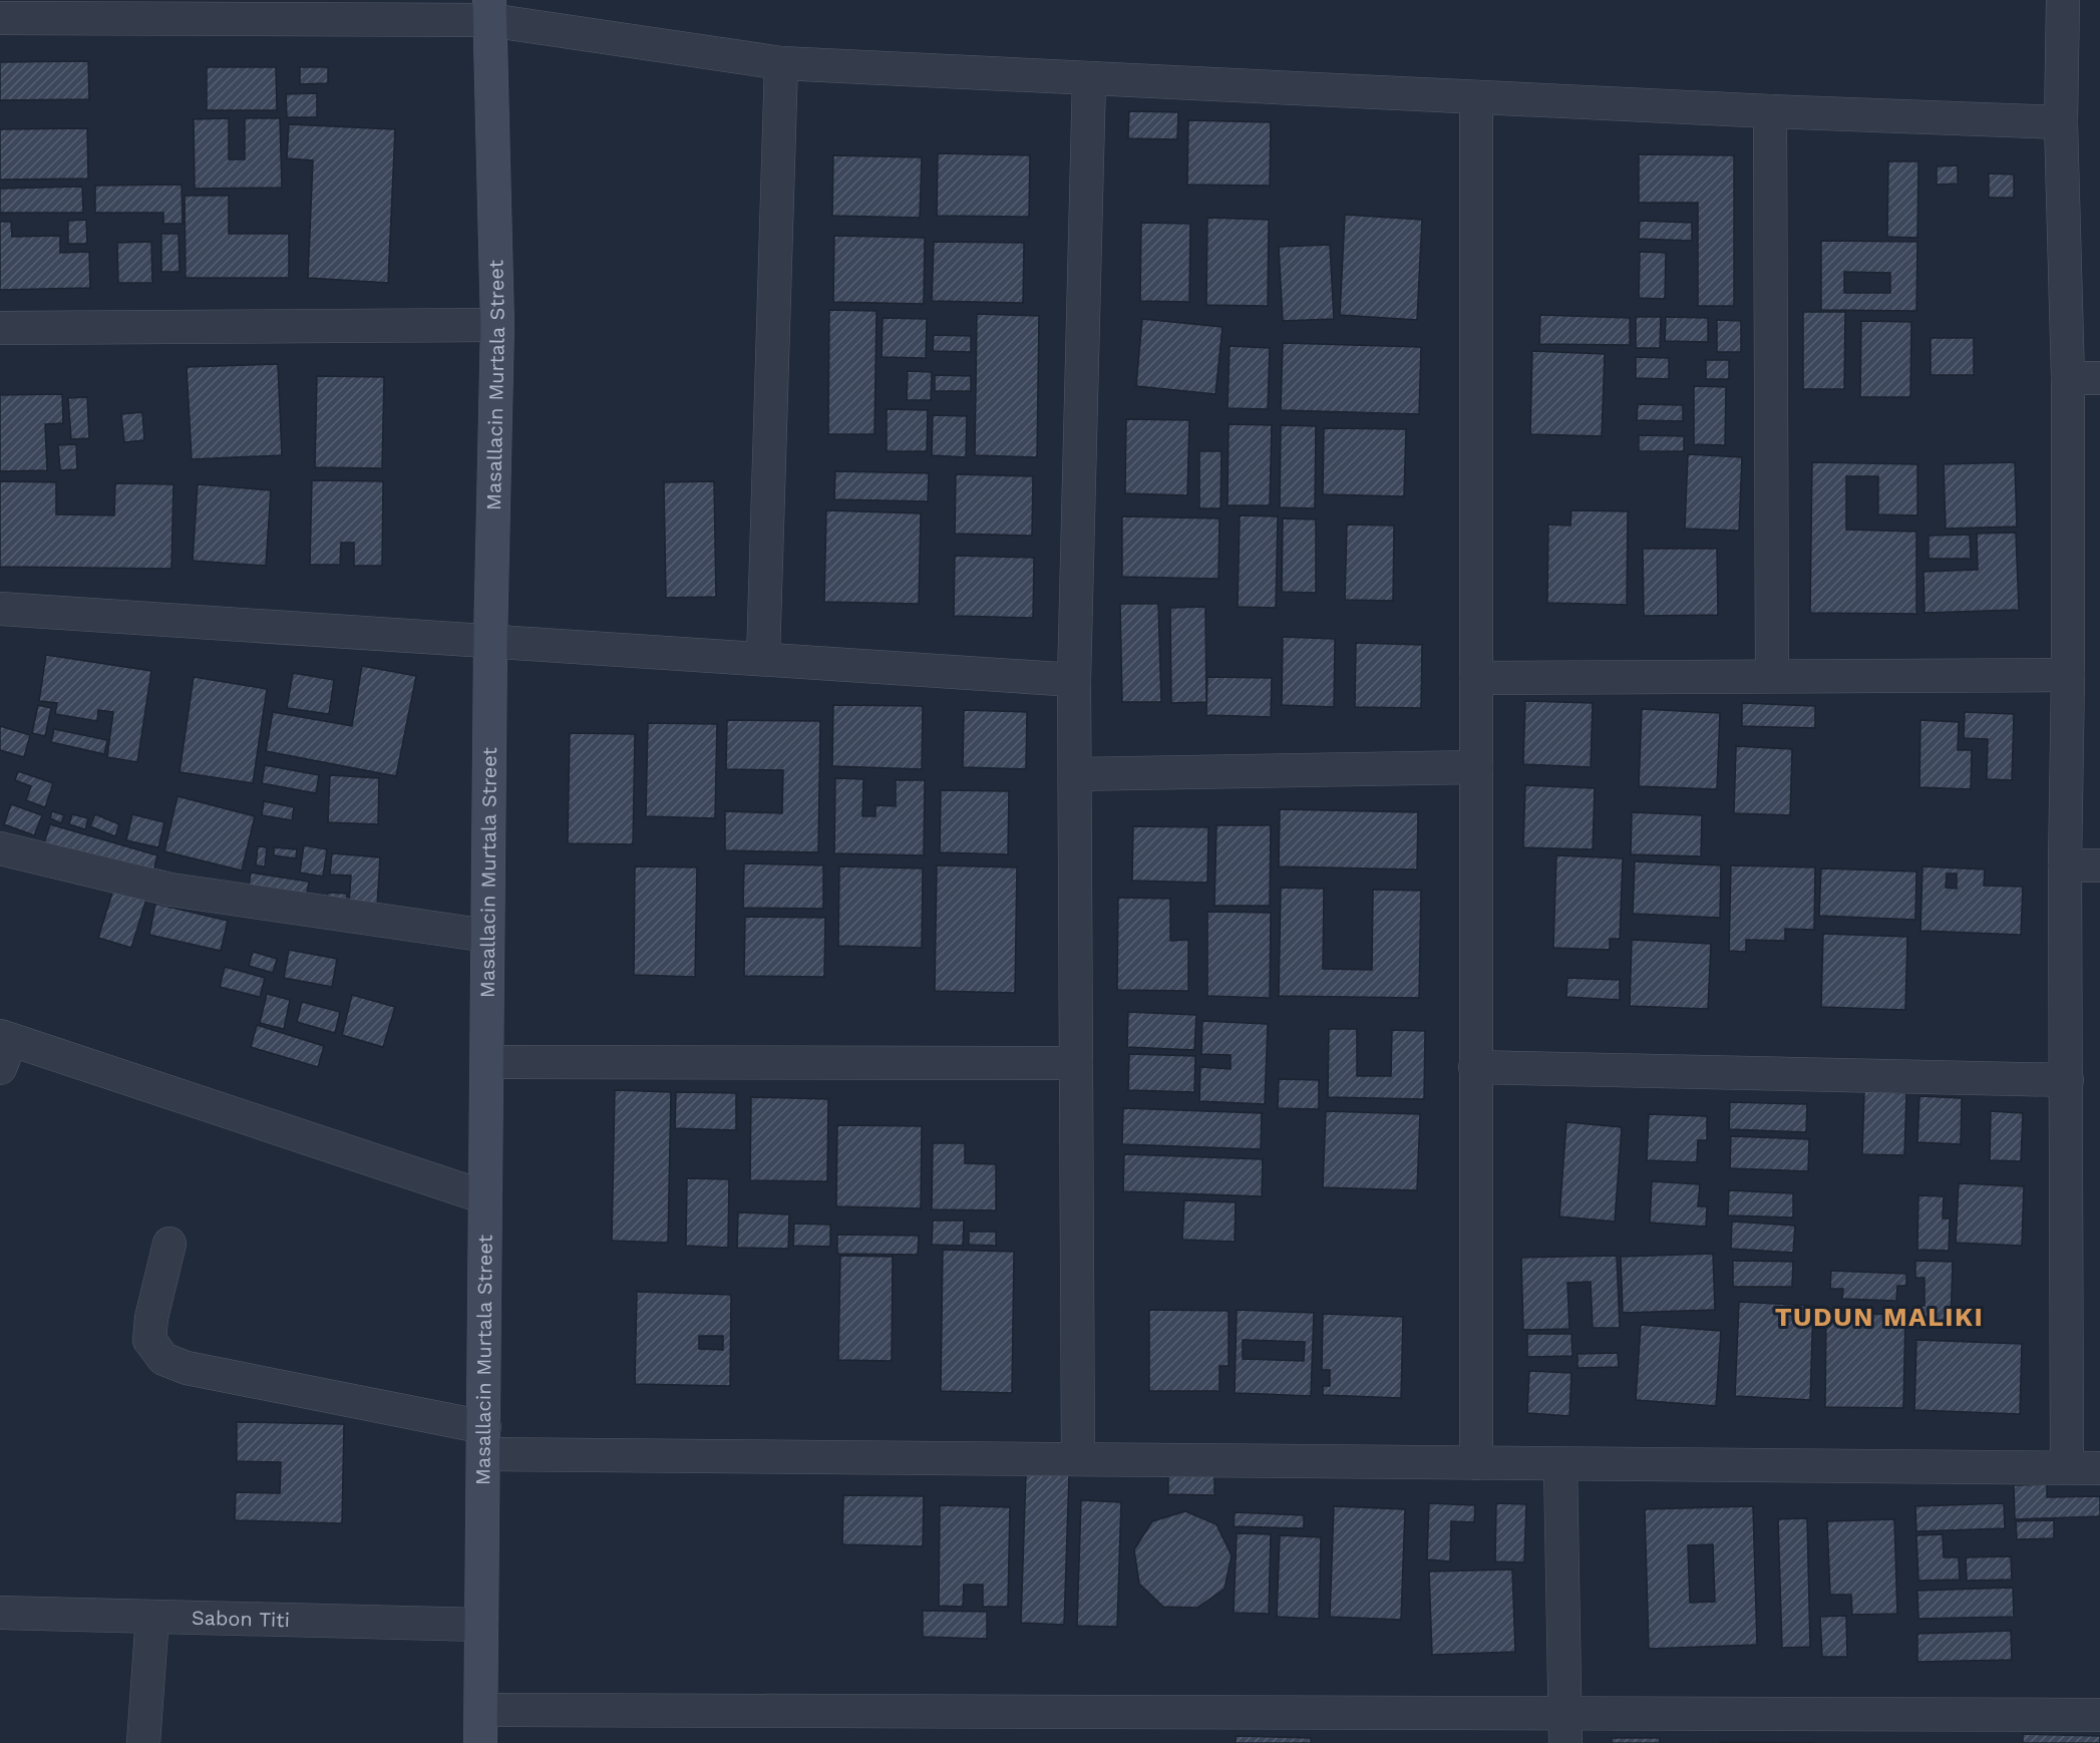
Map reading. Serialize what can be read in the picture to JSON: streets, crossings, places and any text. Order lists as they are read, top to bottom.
{
  "streets": {
    "street": ["Masallacin Murtala Street", "Sabon Titi"]
  },
  "crossings": [
    ["Masallacin Murtala Street", "Sabon Titi"]
  ],
  "districts": ["TUDUN MALIKI"]
}
